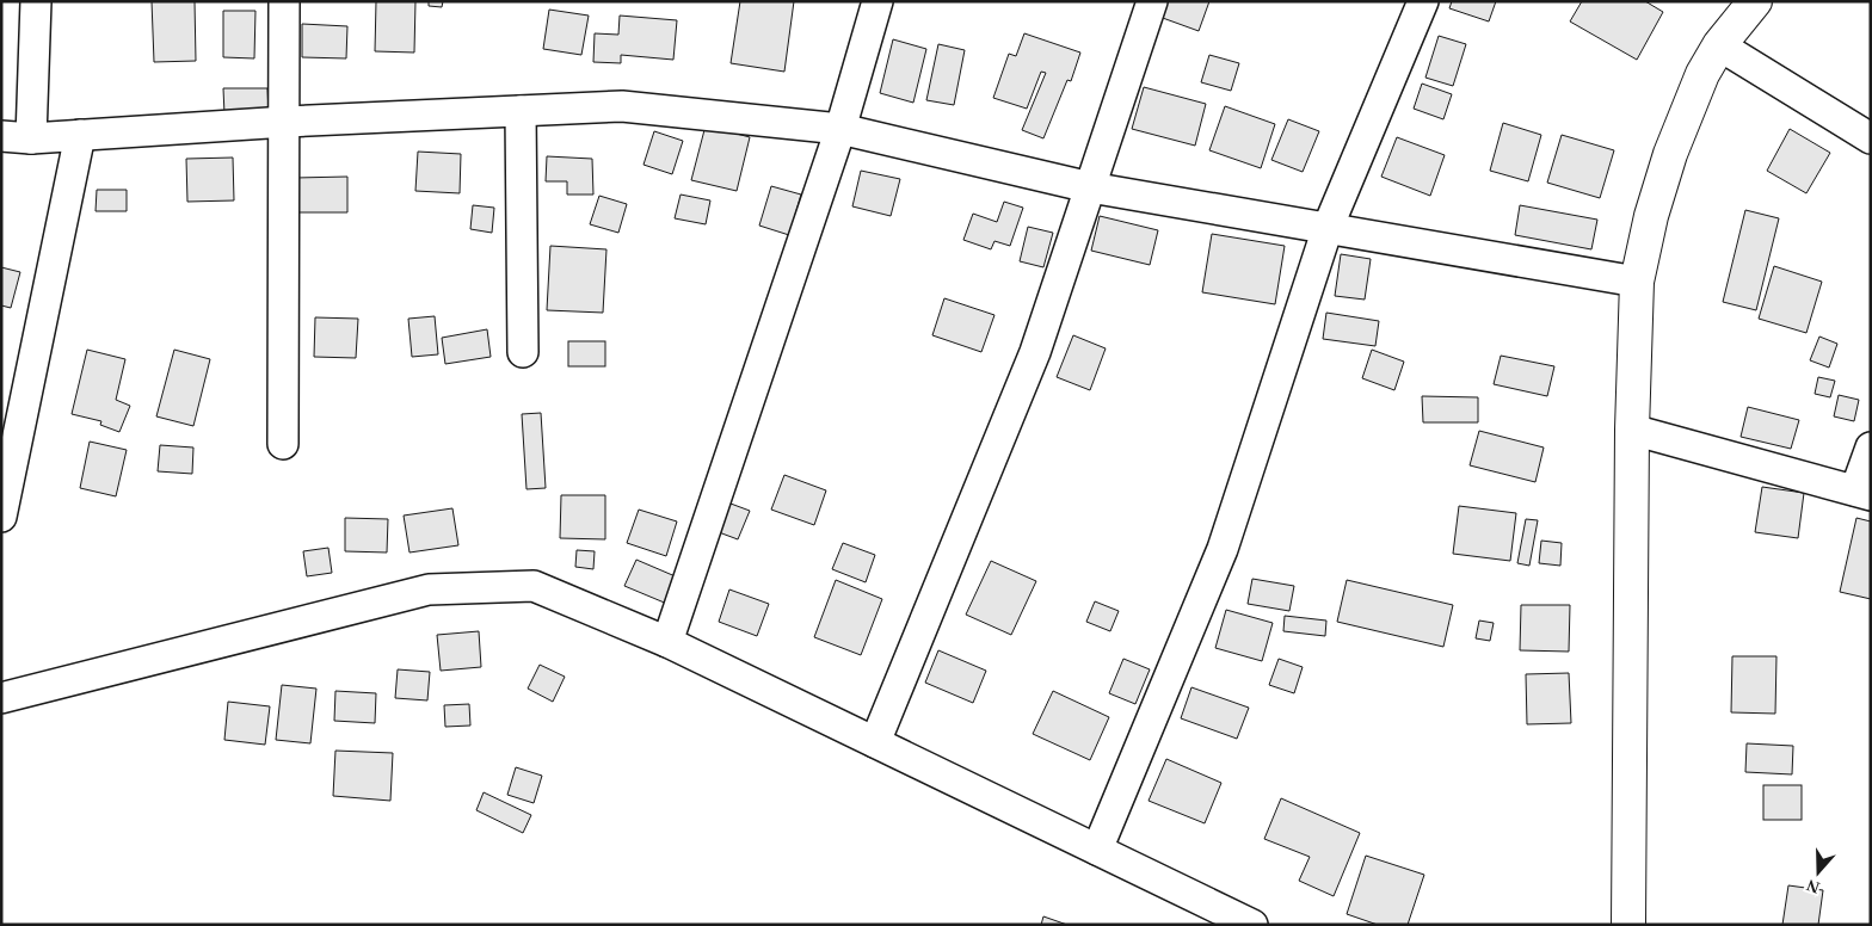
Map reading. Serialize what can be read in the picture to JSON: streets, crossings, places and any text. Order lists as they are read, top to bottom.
{
  "north": "bottom"
}
